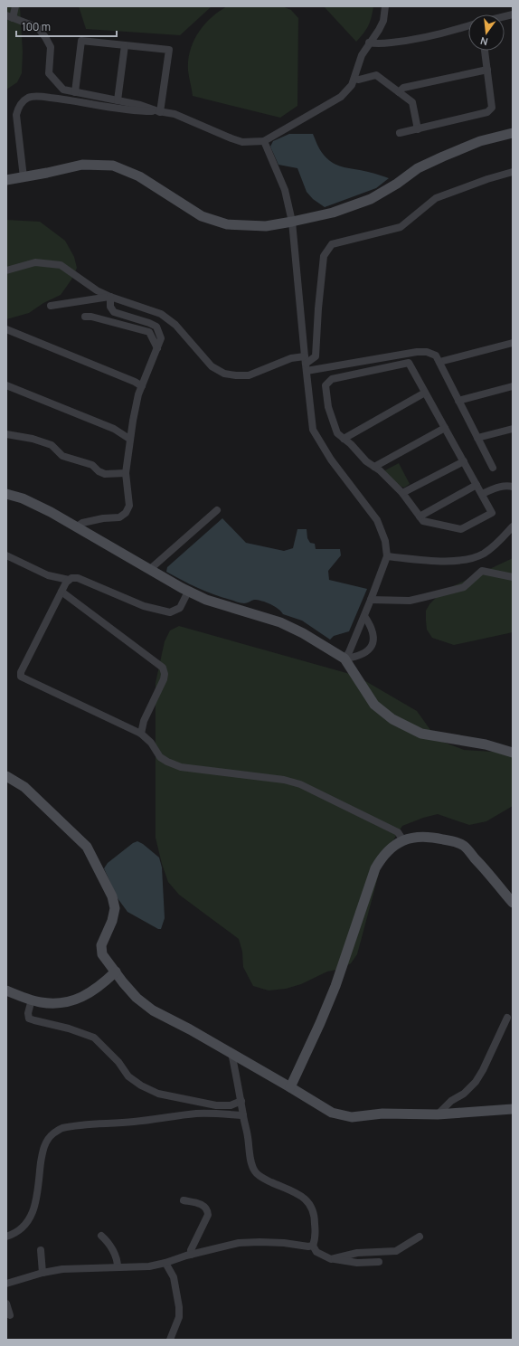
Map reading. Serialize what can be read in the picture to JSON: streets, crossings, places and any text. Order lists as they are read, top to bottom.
{
  "scale_bar": "100 m",
  "north": "bottom"
}
